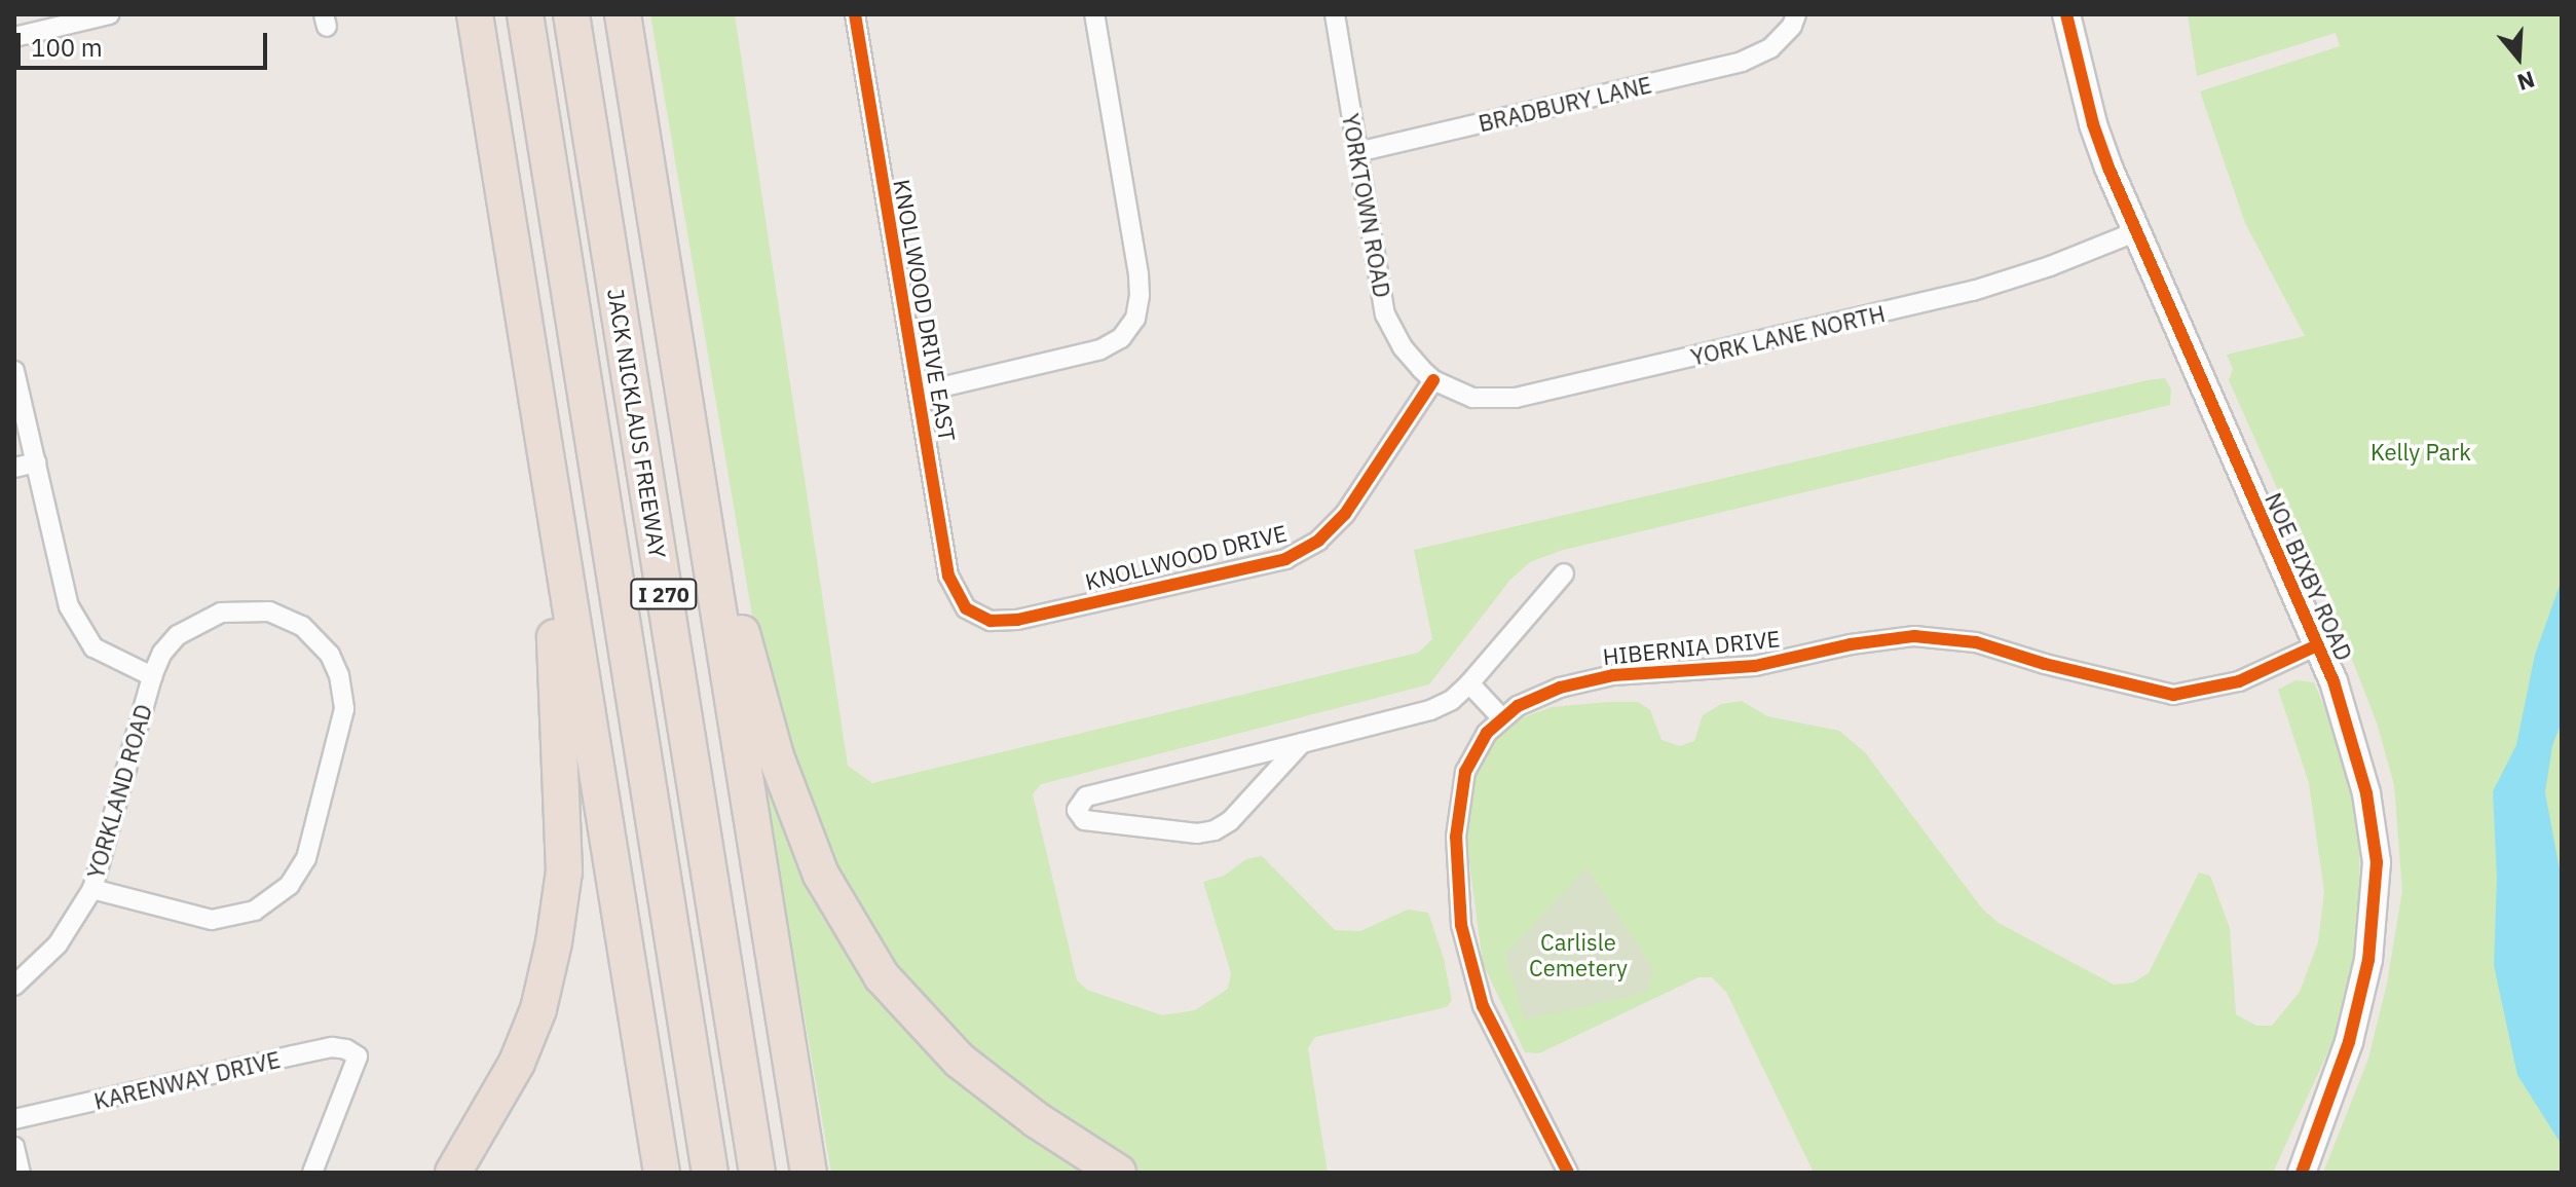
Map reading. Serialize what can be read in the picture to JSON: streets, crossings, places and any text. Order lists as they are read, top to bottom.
{
  "streets": {
    "highway": ["JACK NICKLAUS FREEWAY", "I 270"],
    "street": [
      "BRADBURY LANE",
      "YORKTOWN ROAD",
      "KNOLLWOOD DRIVE EAST",
      "YORK LANE NORTH",
      "KNOLLWOOD DRIVE",
      "NOE BIXBY ROAD",
      "HIBERNIA DRIVE",
      "YORKLAND ROAD",
      "KARENWAY DRIVE"
    ]
  },
  "crossings": [
    ["BRADBURY LANE", "YORKTOWN ROAD"],
    ["YORKTOWN ROAD", "YORK LANE NORTH"],
    ["YORKTOWN ROAD", "KNOLLWOOD DRIVE"],
    ["KNOLLWOOD DRIVE EAST", "KNOLLWOOD DRIVE"],
    ["YORK LANE NORTH", "KNOLLWOOD DRIVE"],
    ["YORK LANE NORTH", "NOE BIXBY ROAD"],
    ["NOE BIXBY ROAD", "HIBERNIA DRIVE"]
  ],
  "parks": ["Kelly Park", "Carlisle Cemetery"],
  "scale_bar": "100 m",
  "north": "bottom"
}
